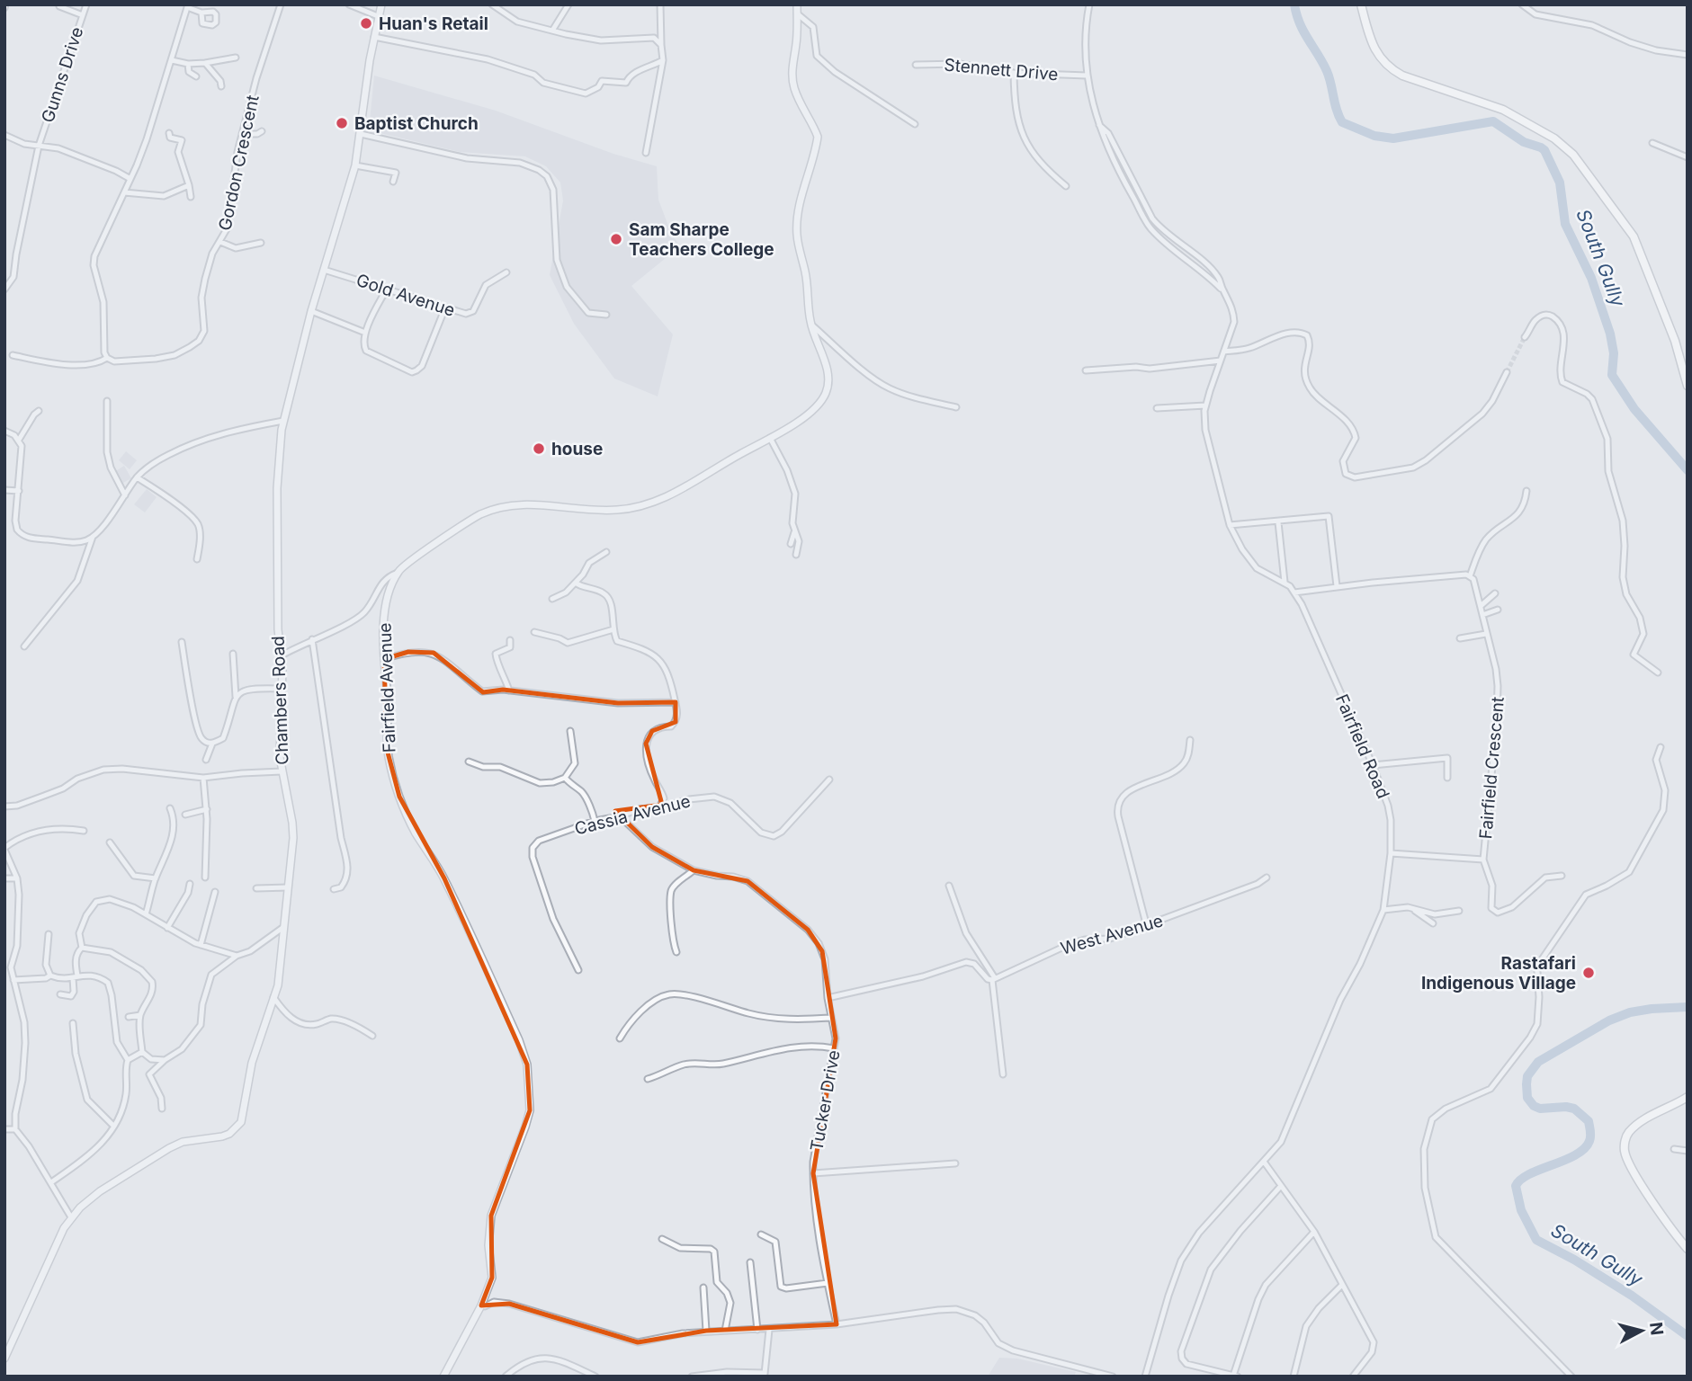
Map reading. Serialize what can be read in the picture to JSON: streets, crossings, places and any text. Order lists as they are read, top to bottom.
{
  "streets": {
    "street": [
      "Stennett Drive",
      "Gunns Drive",
      "Gordon Crescent",
      "Gold Avenue",
      "Fairfield Avenue",
      "Chambers Road",
      "Fairfield Road",
      "Fairfield Crescent",
      "Cassia Avenue",
      "West Avenue",
      "Tucker Drive"
    ]
  },
  "crossings": [
    ["Stennett Drive", "Fairfield Road"],
    ["Gold Avenue", "Chambers Road"],
    ["Fairfield Road", "Fairfield Crescent"],
    ["Cassia Avenue", "Tucker Drive"]
  ],
  "water": ["South Gully"],
  "places": [
    "Huan's Retail",
    "Baptist Church",
    "Sam Sharpe Teachers College",
    "house",
    "Rastafari Indigenous Village"
  ],
  "north": "right"
}
